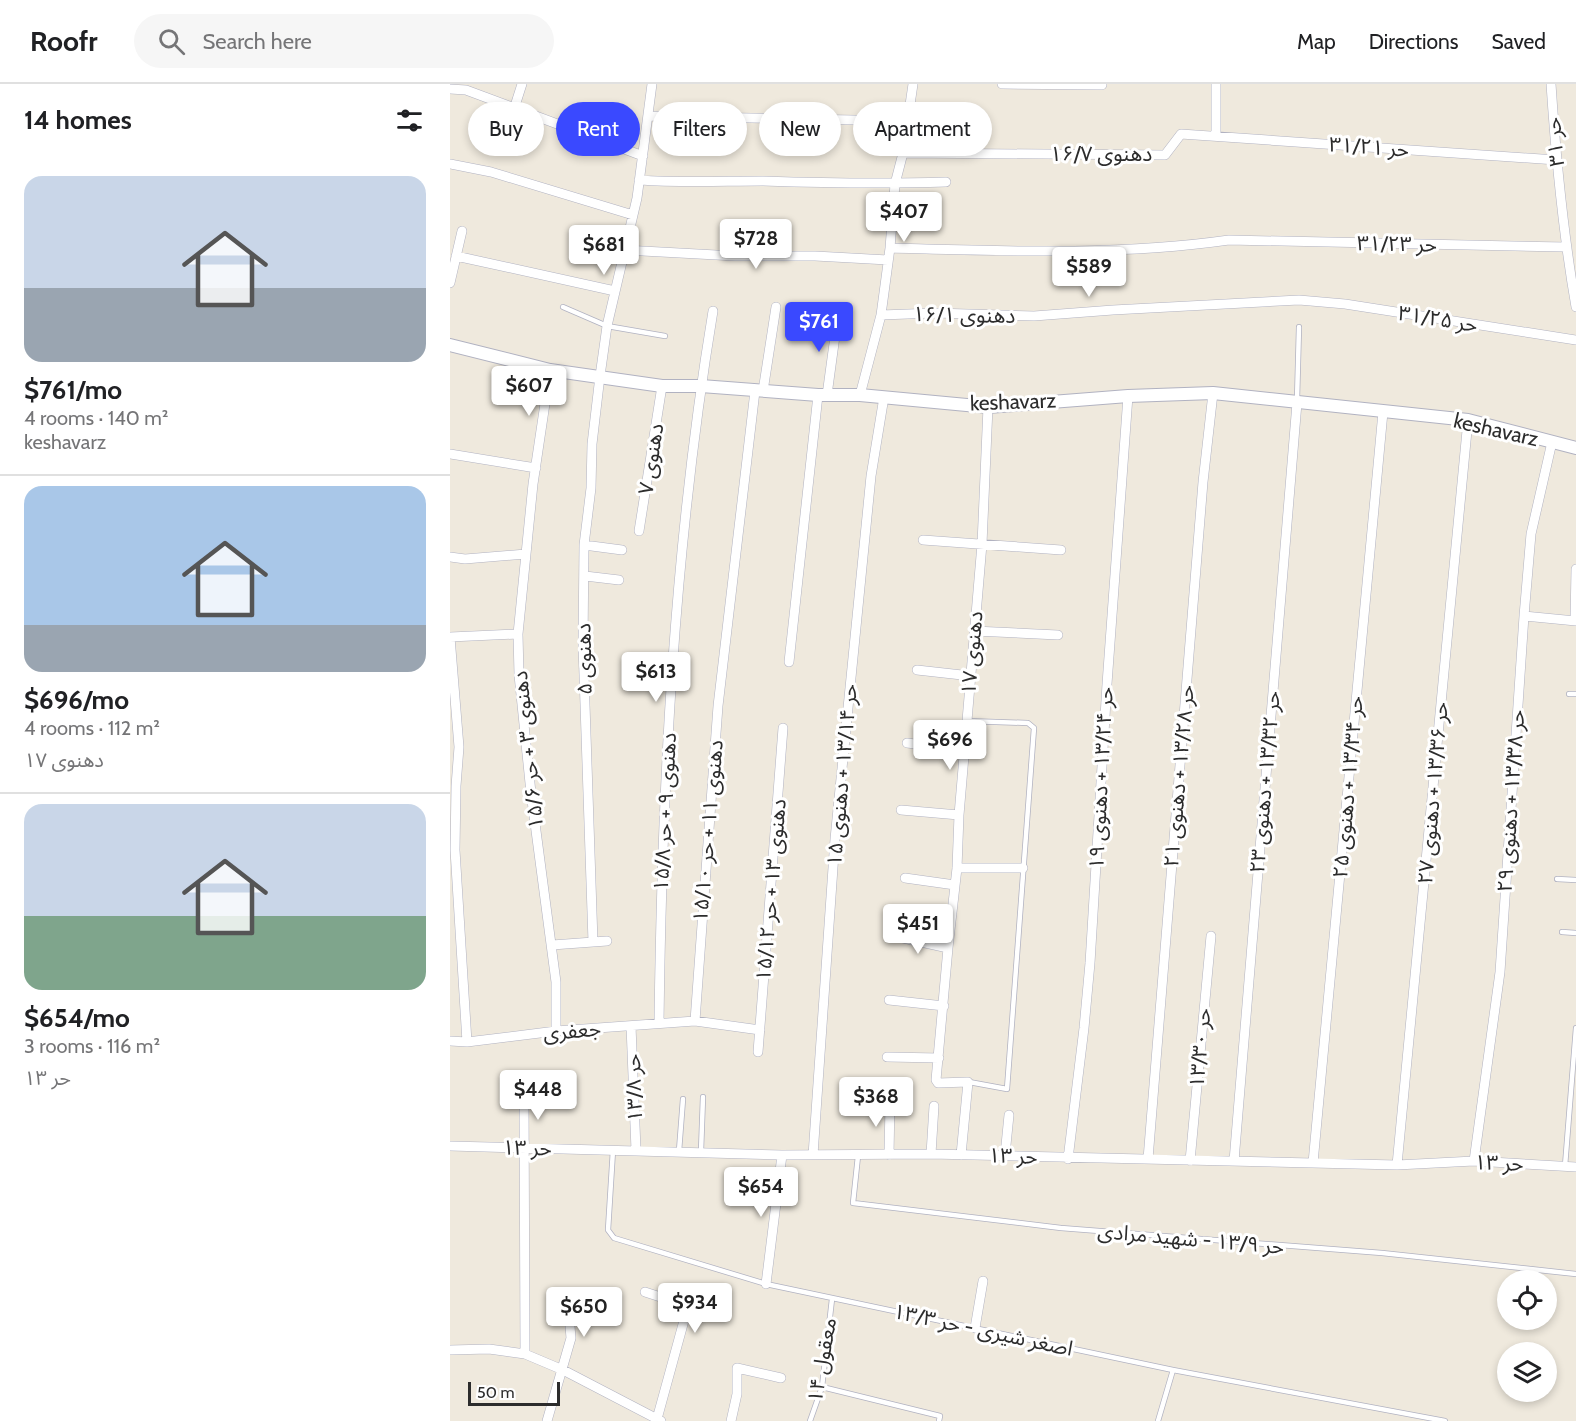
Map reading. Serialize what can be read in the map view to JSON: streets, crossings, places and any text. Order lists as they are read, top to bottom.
{
  "streets": {
    "street": [
      "حر ۳۱",
      "حر ۳۱/۲۱",
      "دهنوی ۱۶/۷",
      "حر ۳۱/۲۳",
      "دهنوی ۱۶/۱",
      "حر ۳۱/۲۵",
      "keshavarz",
      "دهنوی ۷",
      "دهنوی ۱۷",
      "دهنوی ۵",
      "دهنوی ۳ + حر ۱۵/۶",
      "حر ۱۳/۱۴ + دهنوی ۱۵",
      "حر ۱۳/۲۸ + دهنوی ۲۱",
      "حر ۱۳/۲۴ + دهنوی ۱۹",
      "حر ۱۳/۳۲ + دهنوی ۲۳",
      "حر ۱۳/۳۴ + دهنوی ۲۵",
      "حر ۱۳/۳۶ + دهنوی ۲۷",
      "حر ۱۳/۳۸ + دهنوی ۲۹",
      "دهنوی ۹ + حر ۱۵/۸",
      "دهنوی ۱۱ + حر ۱۵/۱۰",
      "دهنوی ۱۳ + حر ۱۵/۱۲",
      "جعفری",
      "حر ۱۳/۳۰",
      "حر ۱۳/۸",
      "حر ۱۳"
    ],
    "lane": ["حر ۱۳/۹ - شهید مرادی", "اصغر شیری - حر ۱۳/۳", "معقول ۱۴"]
  },
  "crossings": [
    ["حر ۳۱", "حر ۳۱/۲۱"],
    ["حر ۳۱", "حر ۳۱/۲۳"],
    ["حر ۳۱/۲۱", "دهنوی ۱۶/۷"],
    ["دهنوی ۱۶/۱", "حر ۳۱/۲۵"],
    ["keshavarz", "دهنوی ۷"],
    ["keshavarz", "دهنوی ۱۷"],
    ["keshavarz", "دهنوی ۵"],
    ["keshavarz", "دهنوی ۳ + حر ۱۵/۶"],
    ["keshavarz", "حر ۱۳/۱۴ + دهنوی ۱۵"],
    ["keshavarz", "حر ۱۳/۲۸ + دهنوی ۲۱"],
    ["keshavarz", "حر ۱۳/۲۴ + دهنوی ۱۹"],
    ["keshavarz", "حر ۱۳/۳۲ + دهنوی ۲۳"],
    ["keshavarz", "حر ۱۳/۳۴ + دهنوی ۲۵"],
    ["keshavarz", "حر ۱۳/۳۶ + دهنوی ۲۷"],
    ["keshavarz", "حر ۱۳/۳۸ + دهنوی ۲۹"],
    ["keshavarz", "دهنوی ۹ + حر ۱۵/۸"],
    ["keshavarz", "دهنوی ۱۱ + حر ۱۵/۱۰"],
    ["دهنوی ۳ + حر ۱۵/۶", "جعفری"],
    ["حر ۱۳/۱۴ + دهنوی ۱۵", "حر ۱۳"],
    ["حر ۱۳/۲۸ + دهنوی ۲۱", "حر ۱۳"],
    ["حر ۱۳/۲۴ + دهنوی ۱۹", "حر ۱۳"],
    ["حر ۱۳/۳۲ + دهنوی ۲۳", "حر ۱۳"],
    ["حر ۱۳/۳۴ + دهنوی ۲۵", "حر ۱۳"],
    ["حر ۱۳/۳۶ + دهنوی ۲۷", "حر ۱۳"],
    ["حر ۱۳/۳۸ + دهنوی ۲۹", "حر ۱۳"],
    ["دهنوی ۹ + حر ۱۵/۸", "جعفری"],
    ["دهنوی ۱۱ + حر ۱۵/۱۰", "جعفری"],
    ["دهنوی ۱۳ + حر ۱۵/۱۲", "جعفری"],
    ["جعفری", "حر ۱۳/۸"],
    ["حر ۱۳/۳۰", "حر ۱۳"],
    ["حر ۱۳/۸", "حر ۱۳"],
    ["حر ۱۳", "حر ۱۳/۹ - شهید مرادی"],
    ["حر ۱۳", "اصغر شیری - حر ۱۳/۳"],
    ["اصغر شیری - حر ۱۳/۳", "معقول ۱۴"]
  ],
  "scale_bar": "50 m",
  "page": {
    "header": "Roofr",
    "search": "Search here",
    "nav": ["Map", "Directions", "Saved"],
    "heading": "14 homes",
    "chip": [
      "Buy",
      "Rent",
      "Filters",
      "New",
      "Apartment"
    ],
    "list": [
      {
        "name": "$761/mo",
        "note": "4 rooms · 140 m² · keshavarz"
      },
      {
        "name": "$696/mo",
        "note": "4 rooms · 112 m² · دهنوی ۱۷"
      },
      {
        "name": "$654/mo",
        "note": "3 rooms · 116 m² · حر ۱۳"
      }
    ],
    "price": [
      "$407",
      "$728",
      "$681",
      "$589",
      "$761",
      "$607",
      "$613",
      "$696",
      "$451",
      "$448",
      "$368",
      "$654",
      "$934",
      "$650"
    ],
    "scale": "50 m"
  }
}
